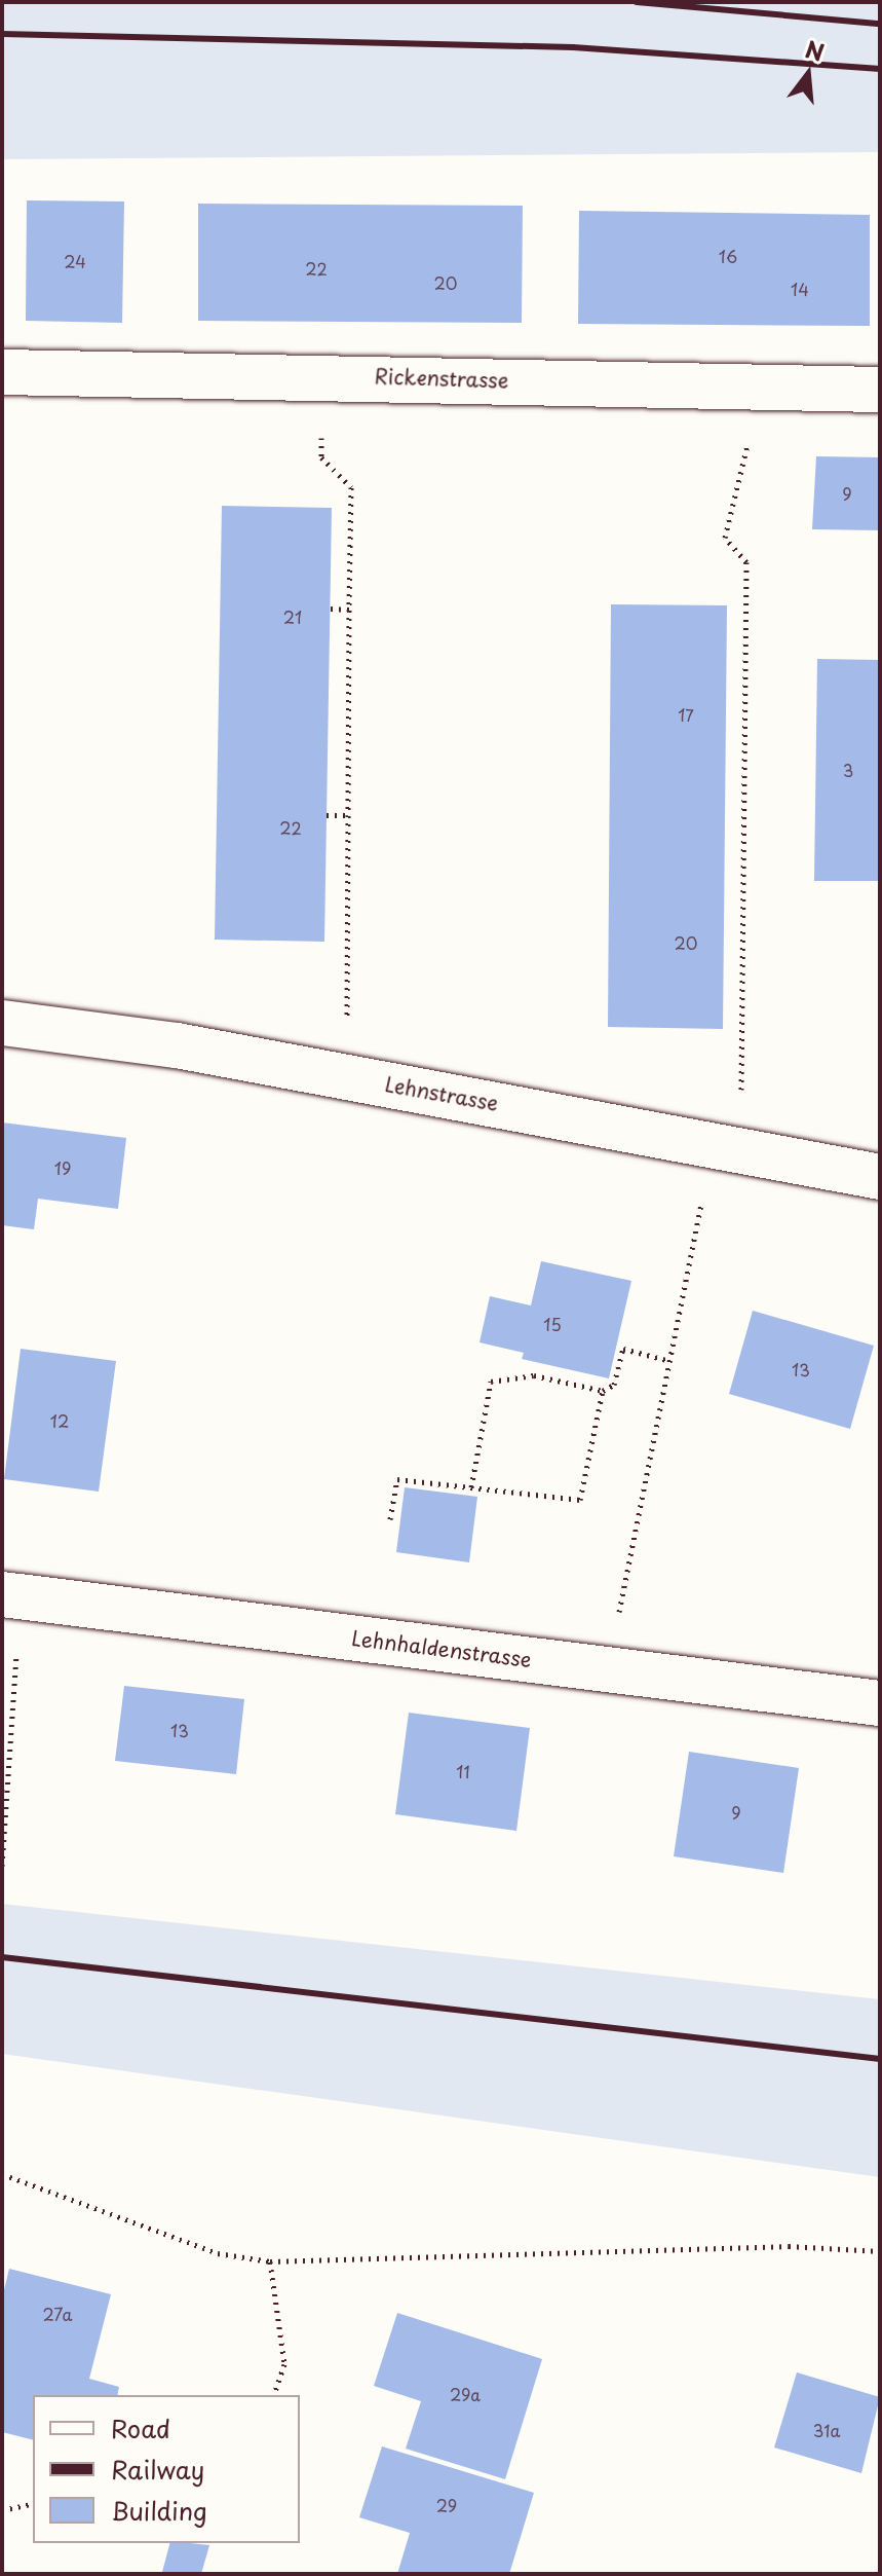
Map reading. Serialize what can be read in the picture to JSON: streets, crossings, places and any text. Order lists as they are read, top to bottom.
{
  "streets": {
    "street": ["Rickenstrasse", "Lehnstrasse", "Lehnhaldenstrasse"]
  },
  "house_numbers": [
    "16",
    "24",
    "22",
    "20",
    "14",
    "9",
    "21",
    "17",
    "3",
    "22",
    "20",
    "19",
    "15",
    "13",
    "12",
    "13",
    "11",
    "9",
    "27a",
    "29a",
    "31a",
    "29"
  ],
  "legend": ["Road", "Railway", "Building"],
  "north": "top"
}
